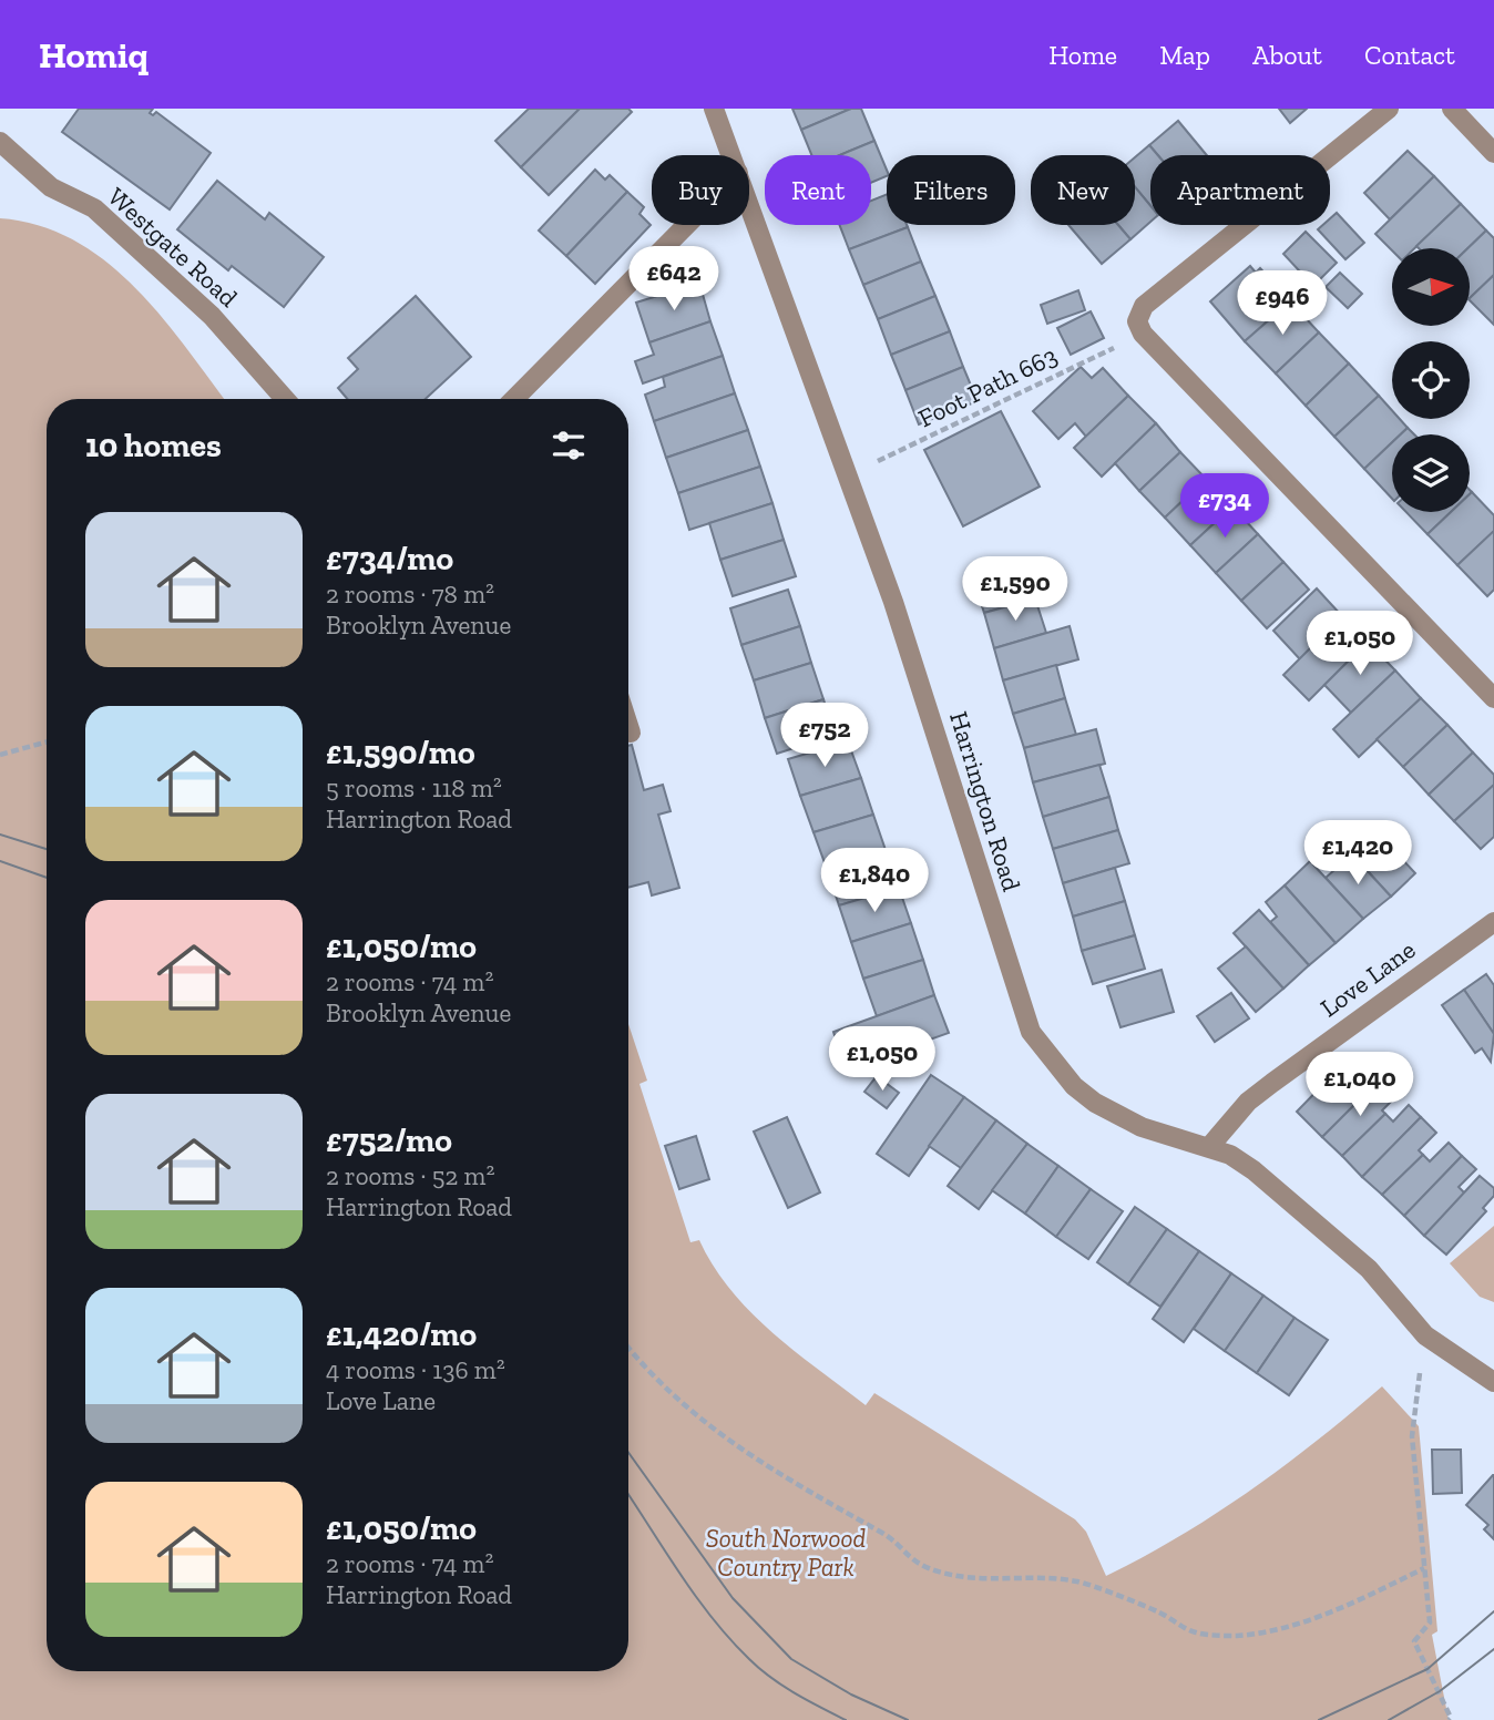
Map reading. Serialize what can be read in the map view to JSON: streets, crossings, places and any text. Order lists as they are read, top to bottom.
{
  "streets": {
    "street": ["Westgate Road", "Harrington Road", "Love Lane"],
    "path": ["Foot Path 663"]
  },
  "crossings": [
    ["Foot Path 663", "Harrington Road"],
    ["Harrington Road", "Love Lane"]
  ],
  "parks": ["South Norwood Country Park"],
  "north": "right",
  "page": {
    "header": "Homiq",
    "nav": [
      "Home",
      "Map",
      "About",
      "Contact"
    ],
    "chip": [
      "Buy",
      "Rent",
      "Filters",
      "New",
      "Apartment"
    ],
    "price": [
      "£642",
      "£946",
      "£734",
      "£1,590",
      "£1,050",
      "£752",
      "£1,420",
      "£1,840",
      "£1,050",
      "£1,040"
    ],
    "heading": "10 homes",
    "list": [
      {
        "name": "£734/mo",
        "note": "2 rooms · 78 m² · Brooklyn Avenue"
      },
      {
        "name": "£1,590/mo",
        "note": "5 rooms · 118 m² · Harrington Road"
      },
      {
        "name": "£1,050/mo",
        "note": "2 rooms · 74 m² · Brooklyn Avenue"
      },
      {
        "name": "£752/mo",
        "note": "2 rooms · 52 m² · Harrington Road"
      },
      {
        "name": "£1,420/mo",
        "note": "4 rooms · 136 m² · Love Lane"
      },
      {
        "name": "£1,050/mo",
        "note": "2 rooms · 74 m² · Harrington Road"
      }
    ]
  }
}
